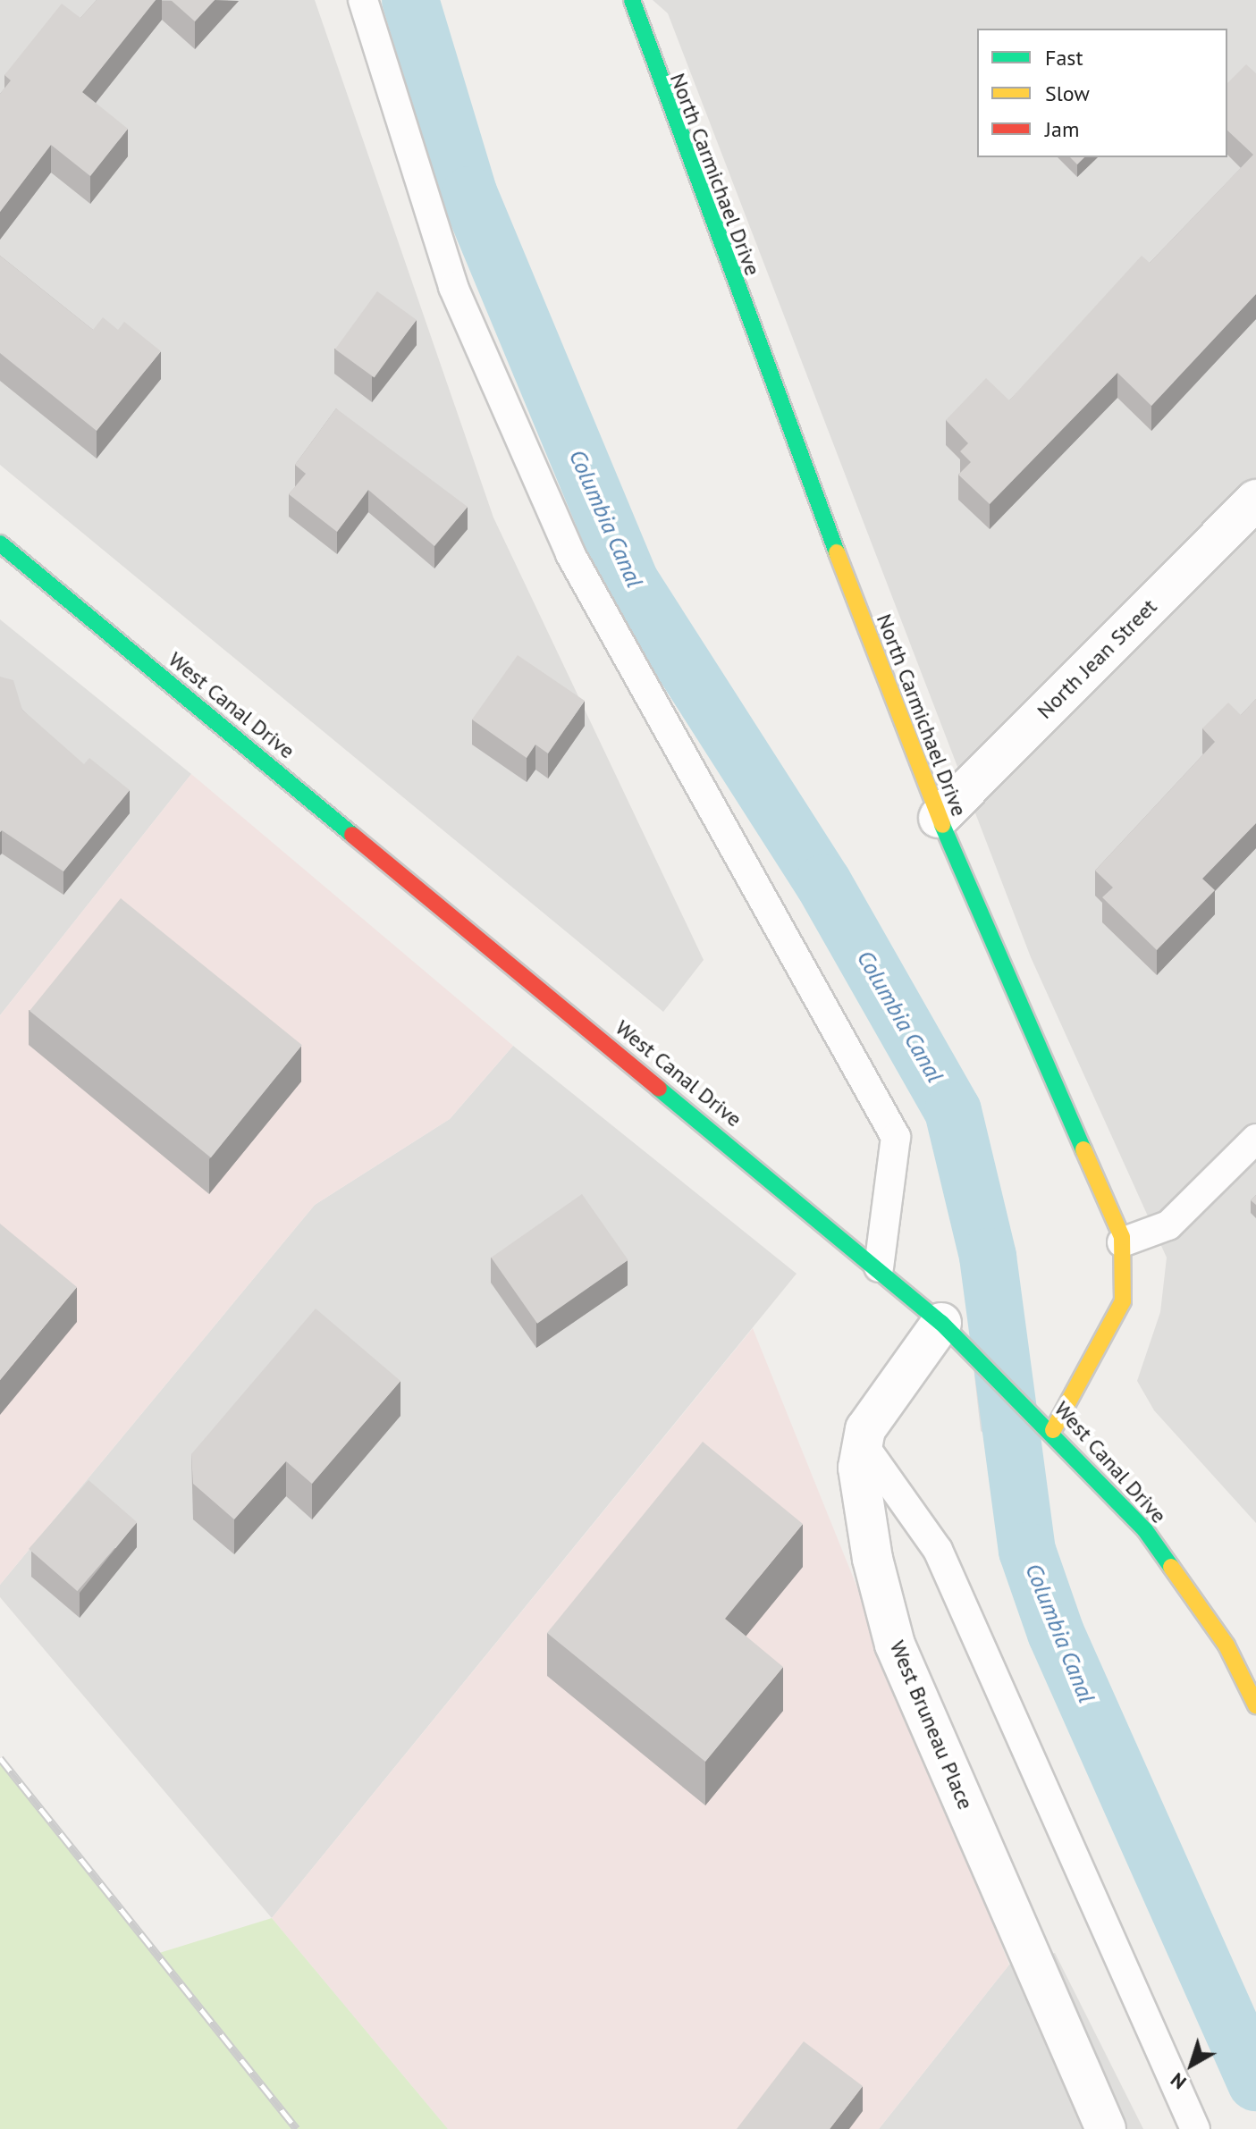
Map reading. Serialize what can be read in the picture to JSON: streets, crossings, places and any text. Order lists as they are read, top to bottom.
{
  "streets": {
    "street": [
      "North Carmichael Drive",
      "North Jean Street",
      "West Canal Drive",
      "West Bruneau Place"
    ]
  },
  "crossings": [
    ["North Carmichael Drive", "North Jean Street"],
    ["North Carmichael Drive", "West Canal Drive"],
    ["West Canal Drive", "West Bruneau Place"]
  ],
  "water": ["Columbia Canal"],
  "legend": ["Fast", "Slow", "Jam"],
  "north": "bottom left"
}
